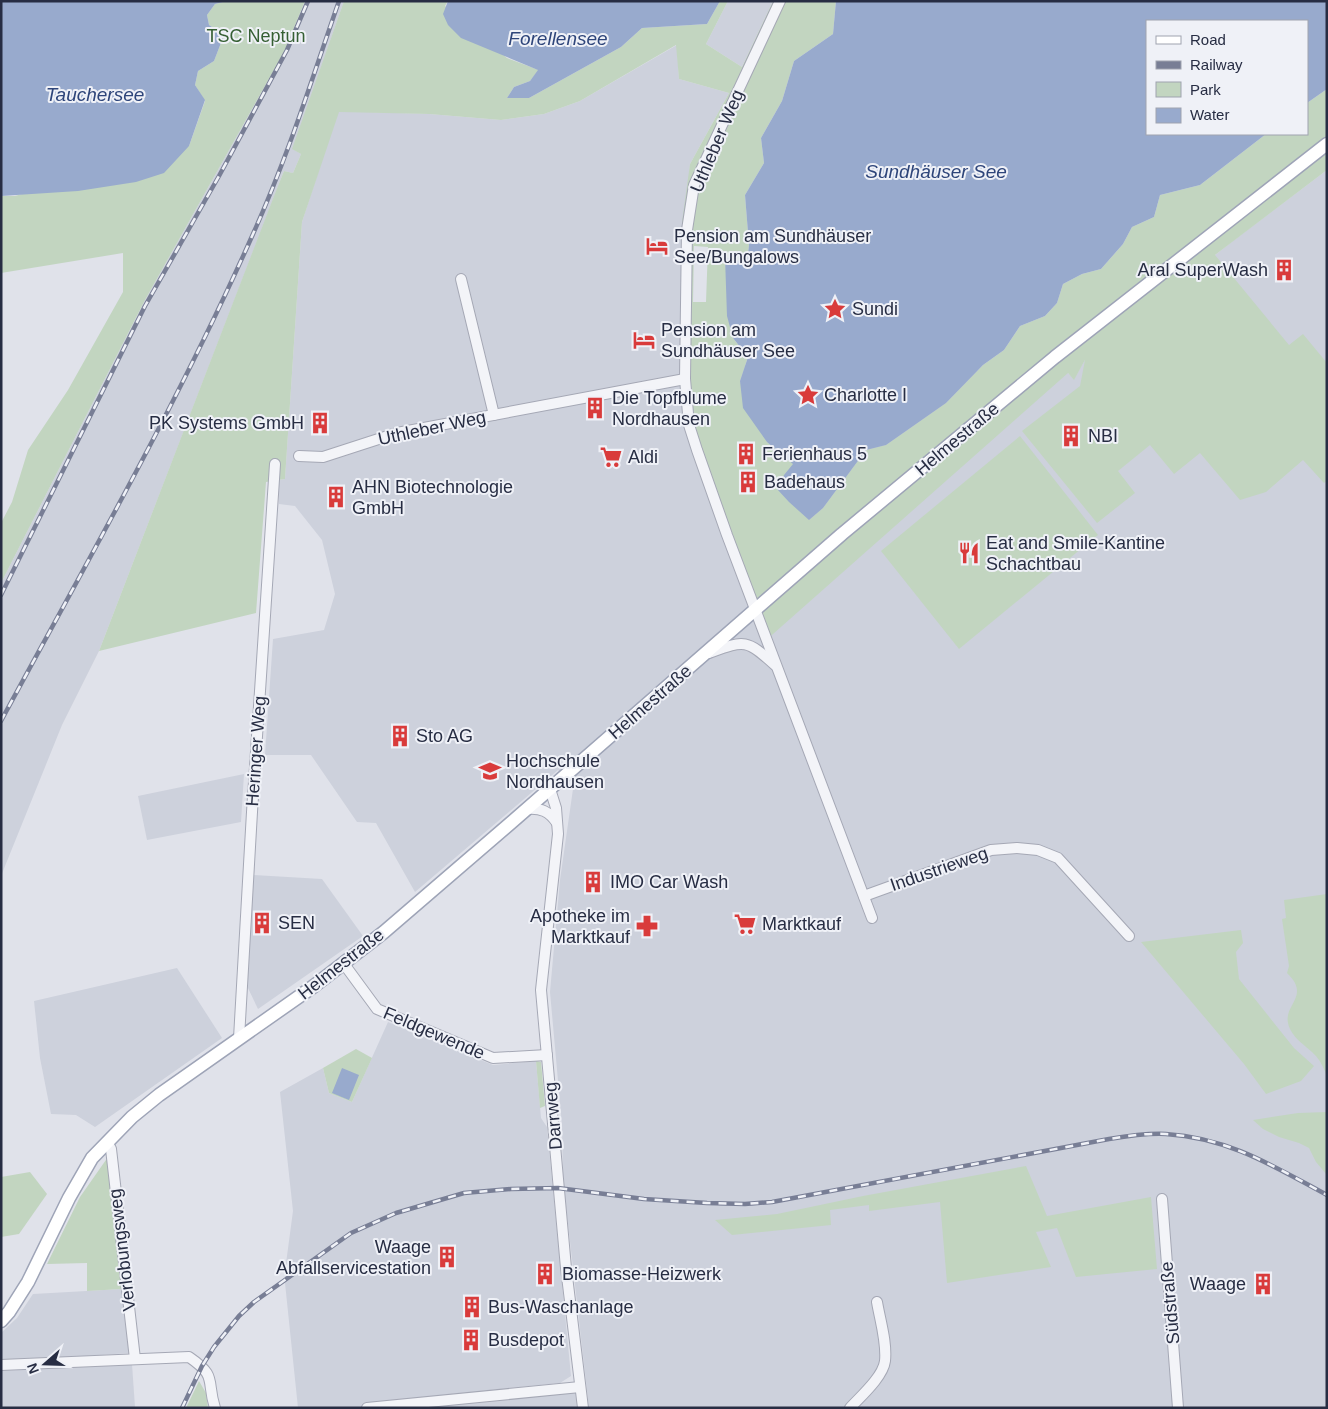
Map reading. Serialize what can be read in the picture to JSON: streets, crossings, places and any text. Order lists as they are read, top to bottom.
{
  "streets": {
    "main road": ["Helmestraße"],
    "street": [
      "Uthleber Weg",
      "Heringer Weg",
      "Industrieweg",
      "Feldgewende",
      "Darrweg",
      "Verlobungsweg",
      "Südstraße"
    ]
  },
  "crossings": [
    ["Uthleber Weg", "Helmestraße"],
    ["Helmestraße", "Heringer Weg"],
    ["Helmestraße", "Feldgewende"],
    ["Helmestraße", "Darrweg"],
    ["Helmestraße", "Verlobungsweg"],
    ["Feldgewende", "Darrweg"]
  ],
  "water": ["Forellensee", "Tauchersee", "Sundhäuser See"],
  "parks": ["TSC Neptun"],
  "places": {
    "hotel": ["Pension am Sundhäuser See/Bungalows", "Pension am Sundhäuser See"],
    "building": [
      "Aral SuperWash",
      "Die Topfblume Nordhausen",
      "PK Systems GmbH",
      "NBI",
      "Ferienhaus 5",
      "Badehaus",
      "AHN Biotechnologie GmbH",
      "Sto AG",
      "IMO Car Wash",
      "SEN",
      "Waage Abfallservicestation",
      "Biomasse-Heizwerk",
      "Waage",
      "Bus-Waschanlage",
      "Busdepot"
    ],
    "place": ["Sundi", "Charlotte I"],
    "supermarket": ["Aldi", "Marktkauf"],
    "restaurant": ["Eat and Smile-Kantine Schachtbau"],
    "school or university": ["Hochschule Nordhausen"],
    "pharmacy": ["Apotheke im Marktkauf"]
  },
  "legend": [
    "Road",
    "Railway",
    "Park",
    "Water"
  ],
  "north": "left"
}
